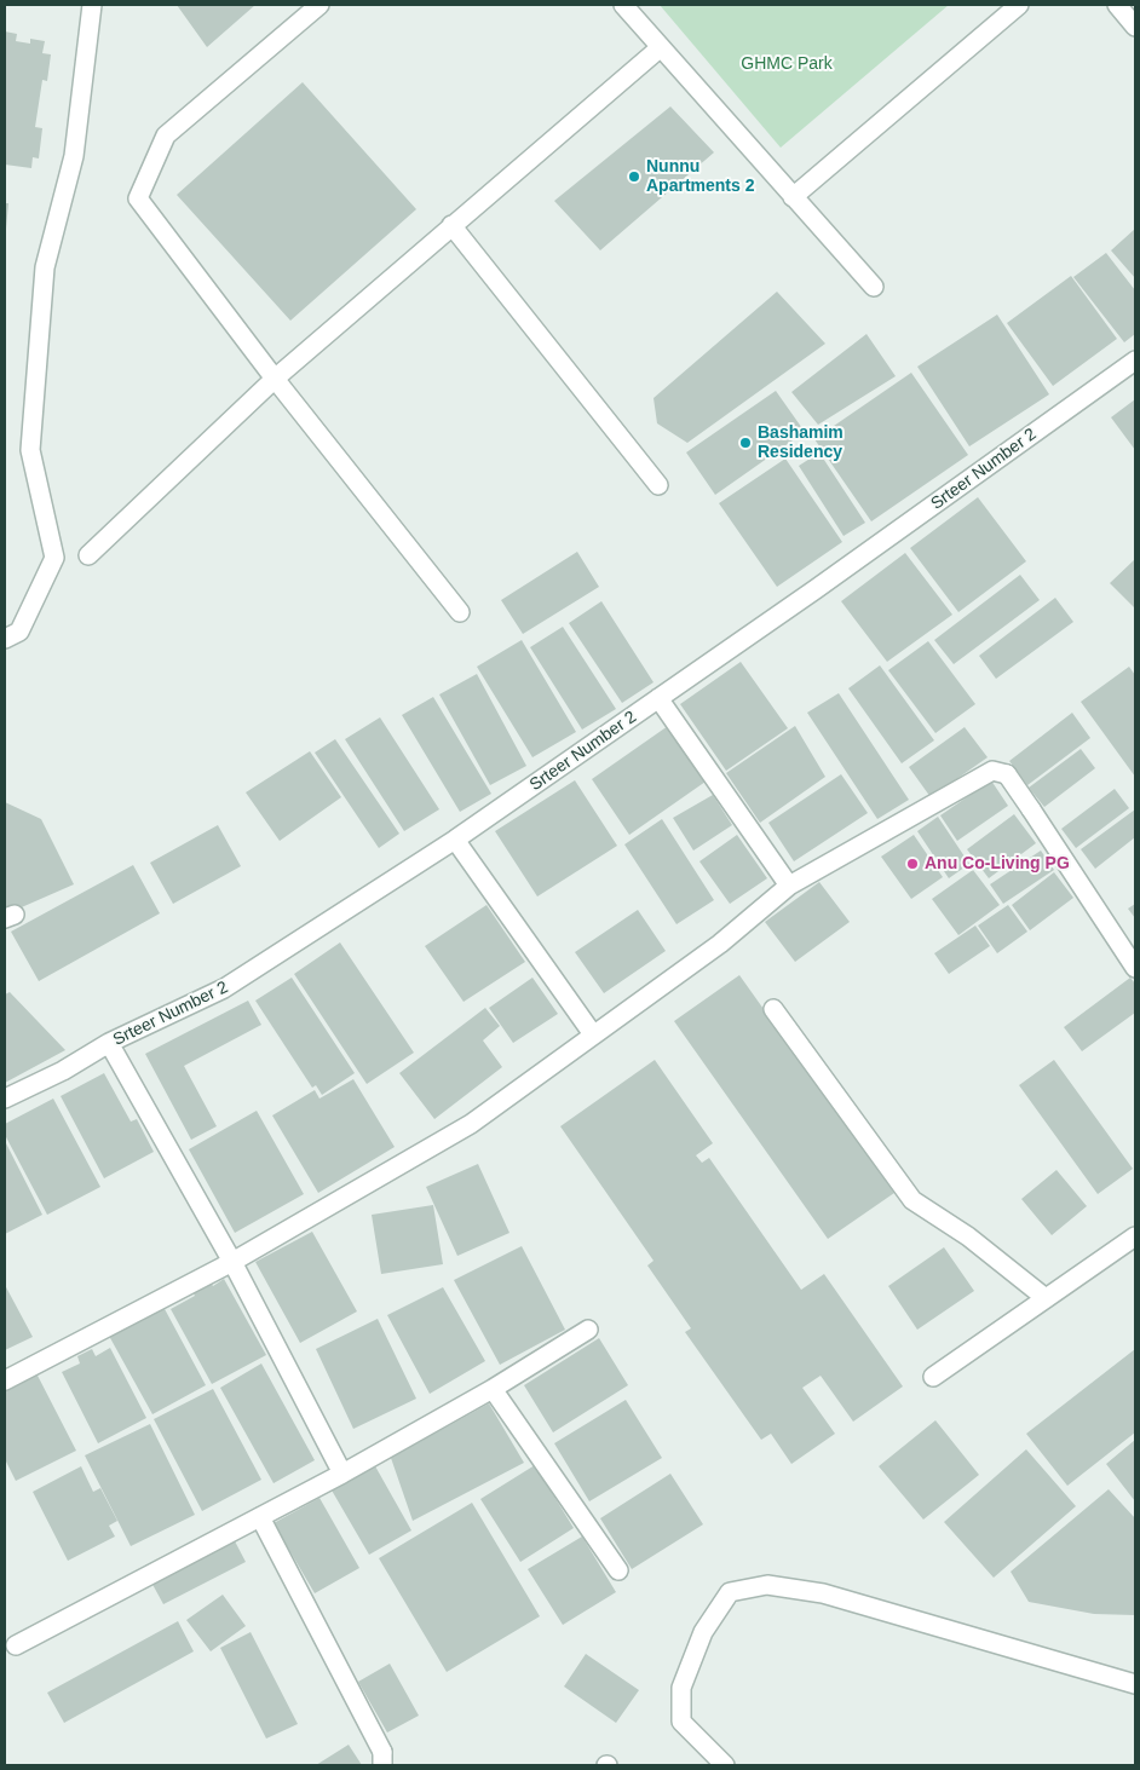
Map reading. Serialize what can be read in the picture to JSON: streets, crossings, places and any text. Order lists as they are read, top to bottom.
{
  "streets": {
    "street": ["Srteer Number 2"]
  },
  "parks": ["GHMC Park"],
  "places": ["Nunnu Apartments 2", "Bashamim Residency", "Anu Co-Living PG"]
}
